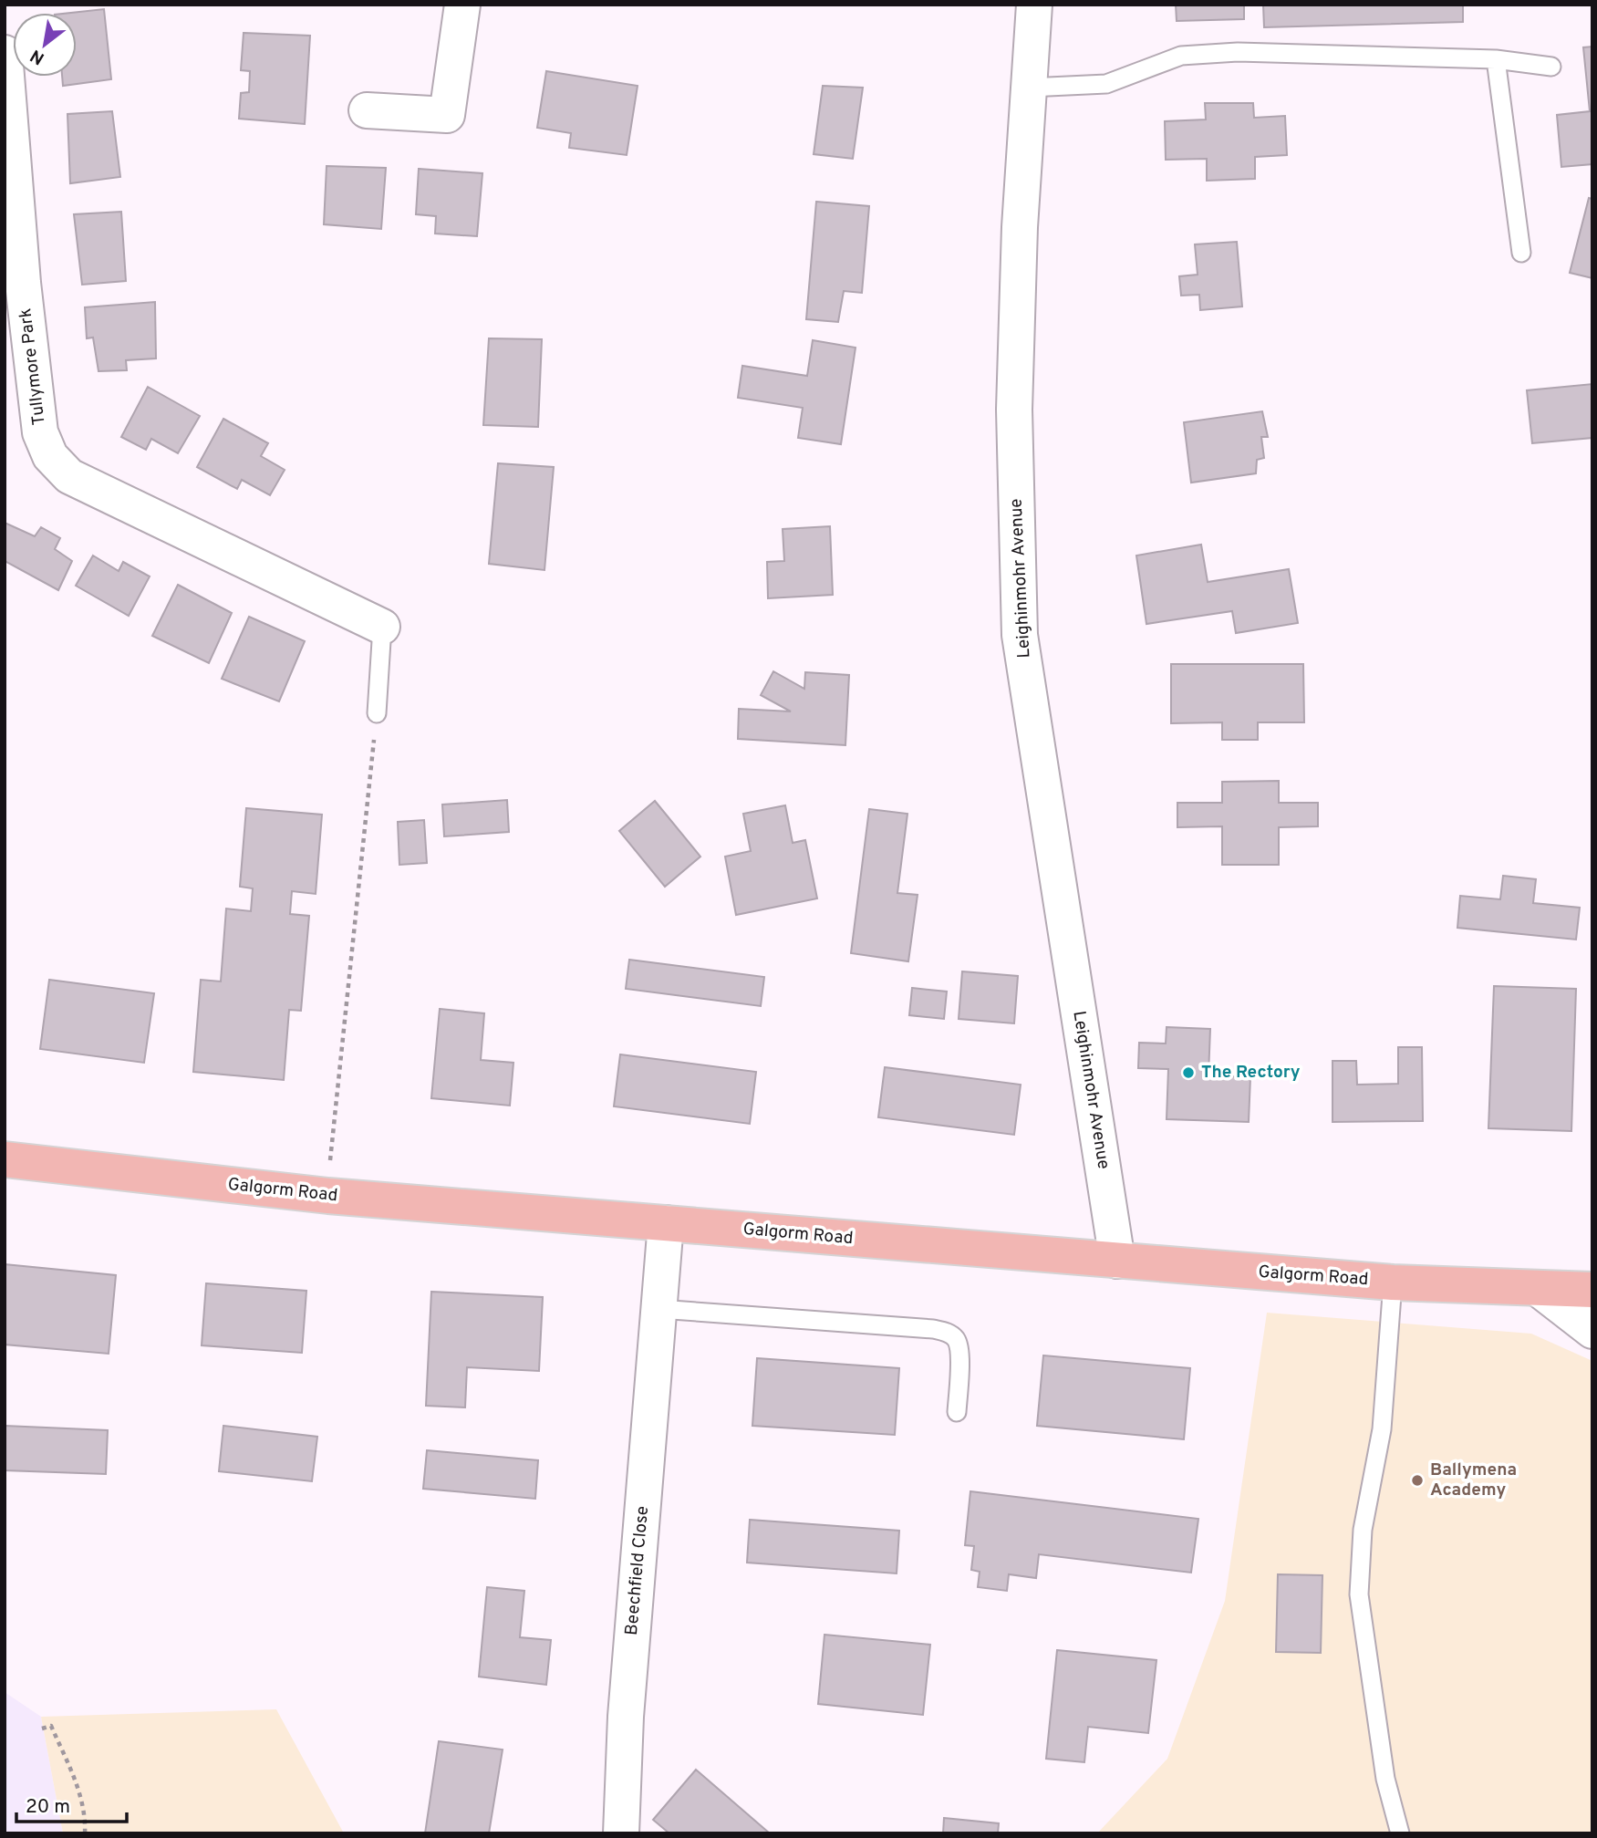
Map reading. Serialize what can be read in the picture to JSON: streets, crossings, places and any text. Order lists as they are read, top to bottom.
{
  "streets": {
    "main road": ["Galgorm Road"],
    "street": ["Tullymore Park", "Leighinmohr Avenue", "Beechfield Close"]
  },
  "crossings": [
    ["Leighinmohr Avenue", "Galgorm Road"],
    ["Galgorm Road", "Beechfield Close"]
  ],
  "places": ["The Rectory", "Ballymena Academy"],
  "scale_bar": "20 m",
  "north": "bottom left"
}
